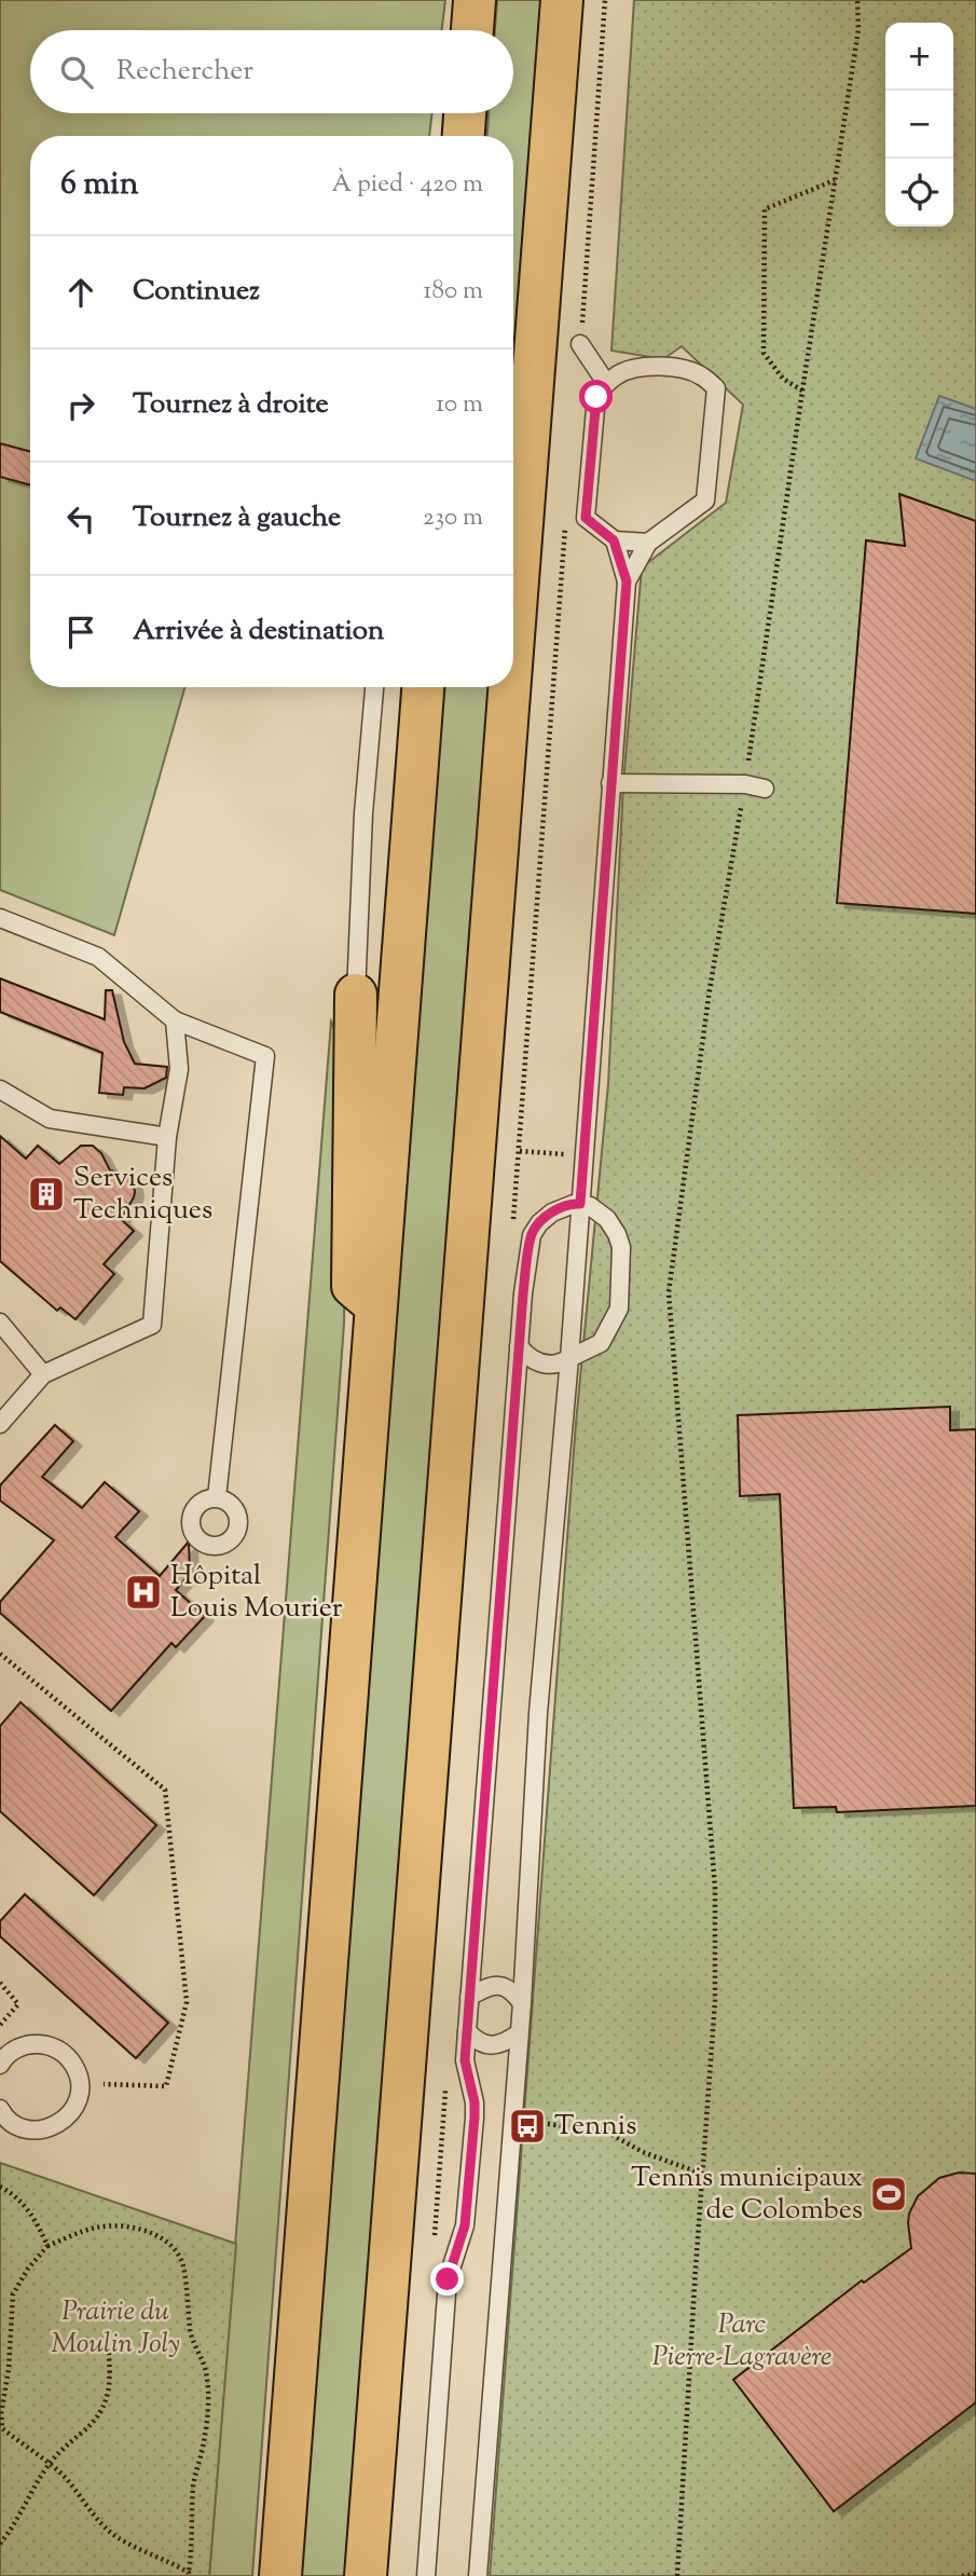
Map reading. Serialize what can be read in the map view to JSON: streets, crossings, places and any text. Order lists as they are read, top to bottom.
{
  "parks": ["Prairie du Moulin Joly", "Parc Pierre-Lagravère"],
  "places": {
    "building": ["Services Techniques"],
    "hospital": ["Hôpital Louis Mourier"],
    "bus stop": ["Tennis"],
    "sports": ["Tennis municipaux de Colombes"]
  },
  "page": {
    "map_buttons": ["+", "−"],
    "search": "Rechercher",
    "heading": ["6 min", "À pied · 420 m"],
    "list": [
      ["Continuez", "180 m"],
      ["Tournez à droite", "10 m"],
      ["Tournez à gauche", "230 m"],
      "Arrivée à destination"
    ]
  }
}
